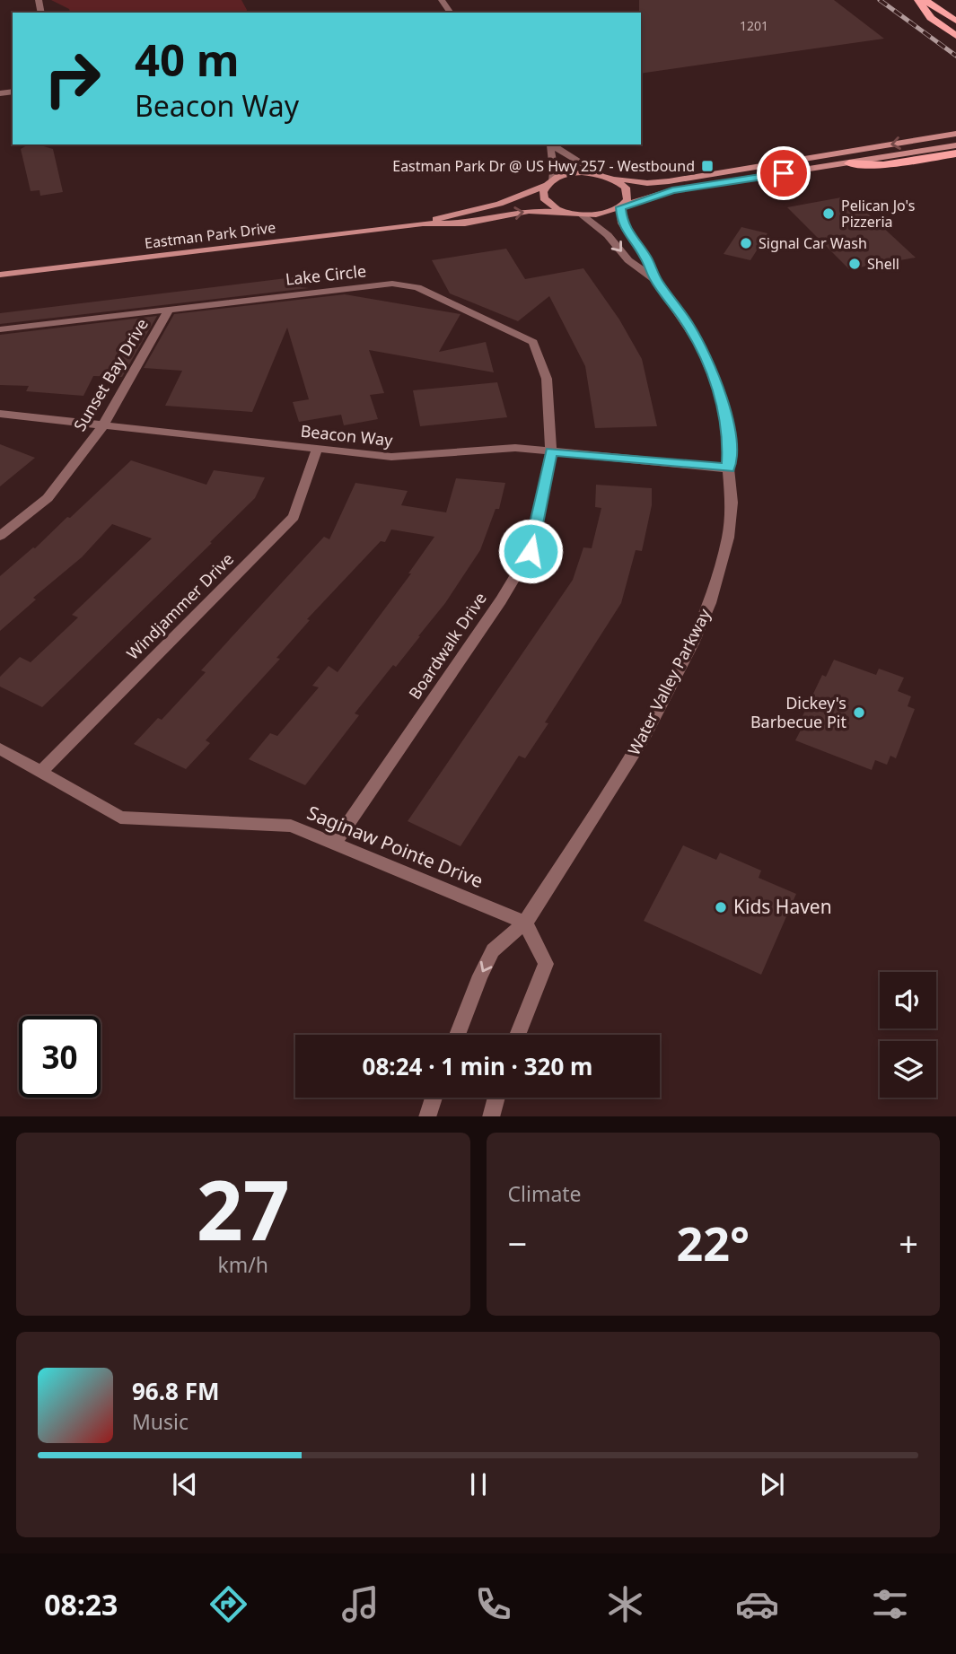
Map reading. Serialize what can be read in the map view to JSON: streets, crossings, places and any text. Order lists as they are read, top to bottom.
{
  "streets": {
    "street": [
      "Eastman Park Drive",
      "Lake Circle",
      "Sunset Bay Drive",
      "Beacon Way",
      "Windjammer Drive",
      "Boardwalk Drive",
      "Water Valley Parkway",
      "Saginaw Pointe Drive"
    ]
  },
  "crossings": [
    ["Eastman Park Drive", "Water Valley Parkway"],
    ["Lake Circle", "Sunset Bay Drive"],
    ["Lake Circle", "Beacon Way"],
    ["Lake Circle", "Boardwalk Drive"],
    ["Sunset Bay Drive", "Beacon Way"],
    ["Beacon Way", "Windjammer Drive"],
    ["Beacon Way", "Boardwalk Drive"],
    ["Beacon Way", "Water Valley Parkway"],
    ["Windjammer Drive", "Saginaw Pointe Drive"],
    ["Boardwalk Drive", "Saginaw Pointe Drive"],
    ["Water Valley Parkway", "Saginaw Pointe Drive"]
  ],
  "places": {
    "transit": ["Eastman Park Dr @ US Hwy 257 - Westbound"],
    "other": [
      "Pelican Jo's Pizzeria",
      "Signal Car Wash",
      "Shell",
      "Dickey's Barbecue Pit",
      "Kids Haven"
    ]
  },
  "house_numbers": ["1201"],
  "page": {
    "turn": ["40 m", "Beacon Way"],
    "limit": "30",
    "trip": "08:24 · 1 min · 320 m",
    "tile": [
      ["27", "km/h"],
      "Climate"
    ],
    "heat": ["−", "22°", "+"],
    "song": ["96.8 FM", "Music"],
    "tabs": "08:23"
  }
}
